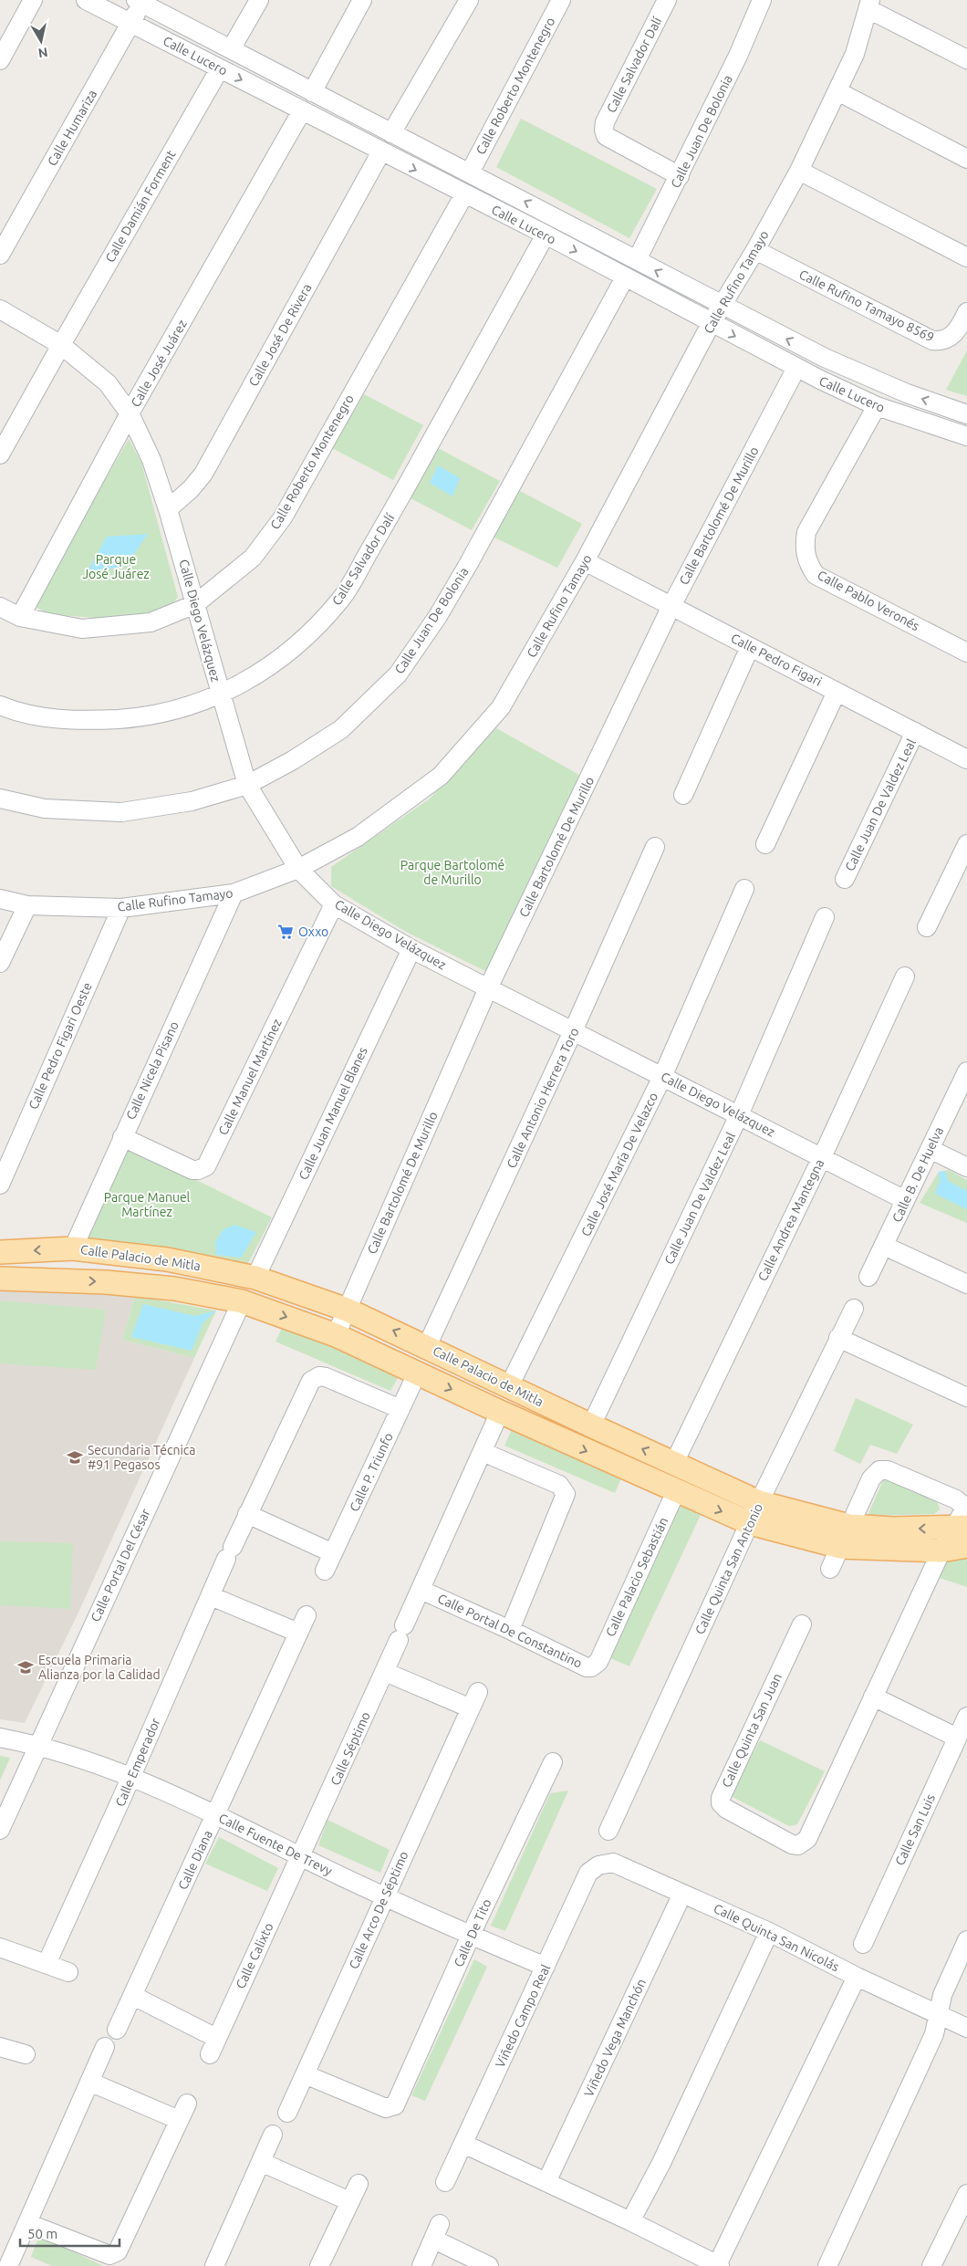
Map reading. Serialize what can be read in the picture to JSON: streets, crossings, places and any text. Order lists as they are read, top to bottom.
{
  "streets": {
    "main road": ["Calle Palacio de Mitla"],
    "street": [
      "Calle Lucero",
      "Calle Salvador Dalí",
      "Calle Roberto Montenegro",
      "Calle Humariza",
      "Calle Juan De Bolonia",
      "Calle Damián Forment",
      "Calle Rufino Tamayo",
      "Calle Rufino Tamayo 8569",
      "Calle José De Rivera",
      "Calle José Juárez",
      "Calle Bartolomé De Murillo",
      "Calle Pablo Veronés",
      "Calle Diego Velázquez",
      "Calle Pedro Figari",
      "Calle Juan De Valdez Leal",
      "Calle Pedro Figari Oeste",
      "Calle Nicela Pisano",
      "Calle Manuel Martínez",
      "Calle Antonio Herrera Toro",
      "Calle Juan Manuel Blanes",
      "Calle José María De Velazco",
      "Calle B. De Huelva",
      "Calle Andrea Mantegna",
      "Calle P. Triunfo",
      "Calle Portal Del César",
      "Calle Quinta San Antonio",
      "Calle Palacio Sebastián",
      "Calle Portal De Constantino",
      "Calle Quinta San Juan",
      "Calle Séptimo",
      "Calle Emperador",
      "Calle San Luis",
      "Calle Fuente De Trevy",
      "Calle Diana",
      "Calle Arco De Séptimo",
      "Calle De Tito",
      "Calle Quinta San Nicolás",
      "Calle Calixto",
      "Viñedo Campo Real",
      "Viñedo Vega Manchón"
    ]
  },
  "crossings": [
    ["Calle Lucero", "Calle Salvador Dalí"],
    ["Calle Lucero", "Calle Roberto Montenegro"],
    ["Calle Lucero", "Calle Humariza"],
    ["Calle Lucero", "Calle Juan De Bolonia"],
    ["Calle Lucero", "Calle Damián Forment"],
    ["Calle Lucero", "Calle Rufino Tamayo"],
    ["Calle Lucero", "Calle José De Rivera"],
    ["Calle Lucero", "Calle José Juárez"],
    ["Calle Lucero", "Calle Bartolomé De Murillo"],
    ["Calle Lucero", "Calle Pablo Veronés"],
    ["Calle Salvador Dalí", "Calle Juan De Bolonia"],
    ["Calle Salvador Dalí", "Calle Diego Velázquez"],
    ["Calle Roberto Montenegro", "Calle José Juárez"],
    ["Calle Roberto Montenegro", "Calle Diego Velázquez"],
    ["Calle Juan De Bolonia", "Calle Diego Velázquez"],
    ["Calle Damián Forment", "Calle Diego Velázquez"],
    ["Calle Rufino Tamayo", "Calle Rufino Tamayo 8569"],
    ["Calle Rufino Tamayo", "Calle Diego Velázquez"],
    ["Calle Rufino Tamayo", "Calle Pedro Figari"],
    ["Calle Rufino Tamayo", "Calle Pedro Figari Oeste"],
    ["Calle Rufino Tamayo", "Calle Nicela Pisano"],
    ["Calle José De Rivera", "Calle Diego Velázquez"],
    ["Calle José Juárez", "Calle Diego Velázquez"],
    ["Calle Bartolomé De Murillo", "Calle Diego Velázquez"],
    ["Calle Bartolomé De Murillo", "Calle Pedro Figari"],
    ["Calle Bartolomé De Murillo", "Calle Palacio de Mitla"],
    ["Calle Diego Velázquez", "Calle Juan De Valdez Leal"],
    ["Calle Diego Velázquez", "Calle Manuel Martínez"],
    ["Calle Diego Velázquez", "Calle Antonio Herrera Toro"],
    ["Calle Diego Velázquez", "Calle Juan Manuel Blanes"],
    ["Calle Diego Velázquez", "Calle José María De Velazco"],
    ["Calle Diego Velázquez", "Calle B. De Huelva"],
    ["Calle Diego Velázquez", "Calle Andrea Mantegna"],
    ["Calle Pedro Figari", "Calle Juan De Valdez Leal"],
    ["Calle Juan De Valdez Leal", "Calle Palacio de Mitla"],
    ["Calle Nicela Pisano", "Calle Manuel Martínez"],
    ["Calle Nicela Pisano", "Calle Palacio de Mitla"],
    ["Calle Antonio Herrera Toro", "Calle Palacio de Mitla"],
    ["Calle Juan Manuel Blanes", "Calle Palacio de Mitla"],
    ["Calle José María De Velazco", "Calle Palacio de Mitla"],
    ["Calle Andrea Mantegna", "Calle Palacio de Mitla"],
    ["Calle Palacio de Mitla", "Calle P. Triunfo"],
    ["Calle Palacio de Mitla", "Calle Portal Del César"],
    ["Calle Palacio de Mitla", "Calle Quinta San Antonio"],
    ["Calle Palacio de Mitla", "Calle Palacio Sebastián"],
    ["Calle Palacio de Mitla", "Calle Quinta San Juan"],
    ["Calle Palacio de Mitla", "Calle Séptimo"],
    ["Calle P. Triunfo", "Calle Emperador"],
    ["Calle Portal Del César", "Calle Fuente De Trevy"],
    ["Calle Palacio Sebastián", "Calle Portal De Constantino"],
    ["Calle Portal De Constantino", "Calle Séptimo"],
    ["Calle Séptimo", "Calle Fuente De Trevy"],
    ["Calle Séptimo", "Calle Arco De Séptimo"],
    ["Calle Séptimo", "Calle Calixto"],
    ["Calle Emperador", "Calle Fuente De Trevy"],
    ["Calle Fuente De Trevy", "Calle Diana"],
    ["Calle Fuente De Trevy", "Calle Arco De Séptimo"],
    ["Calle Fuente De Trevy", "Calle De Tito"],
    ["Calle Fuente De Trevy", "Calle Calixto"],
    ["Calle Fuente De Trevy", "Viñedo Campo Real"],
    ["Calle Arco De Séptimo", "Calle De Tito"],
    ["Calle Quinta San Nicolás", "Viñedo Campo Real"],
    ["Calle Quinta San Nicolás", "Viñedo Vega Manchón"]
  ],
  "parks": ["Parque José Juárez", "Parque Bartolomé de Murillo", "Parque Manuel Martínez"],
  "places": {
    "supermarket": ["Oxxo"],
    "school or university": ["Secundaria Técnica #91 Pegasos", "Escuela Primaria Alianza por la Calidad"]
  },
  "scale_bar": "50 m",
  "north": "bottom"
}
